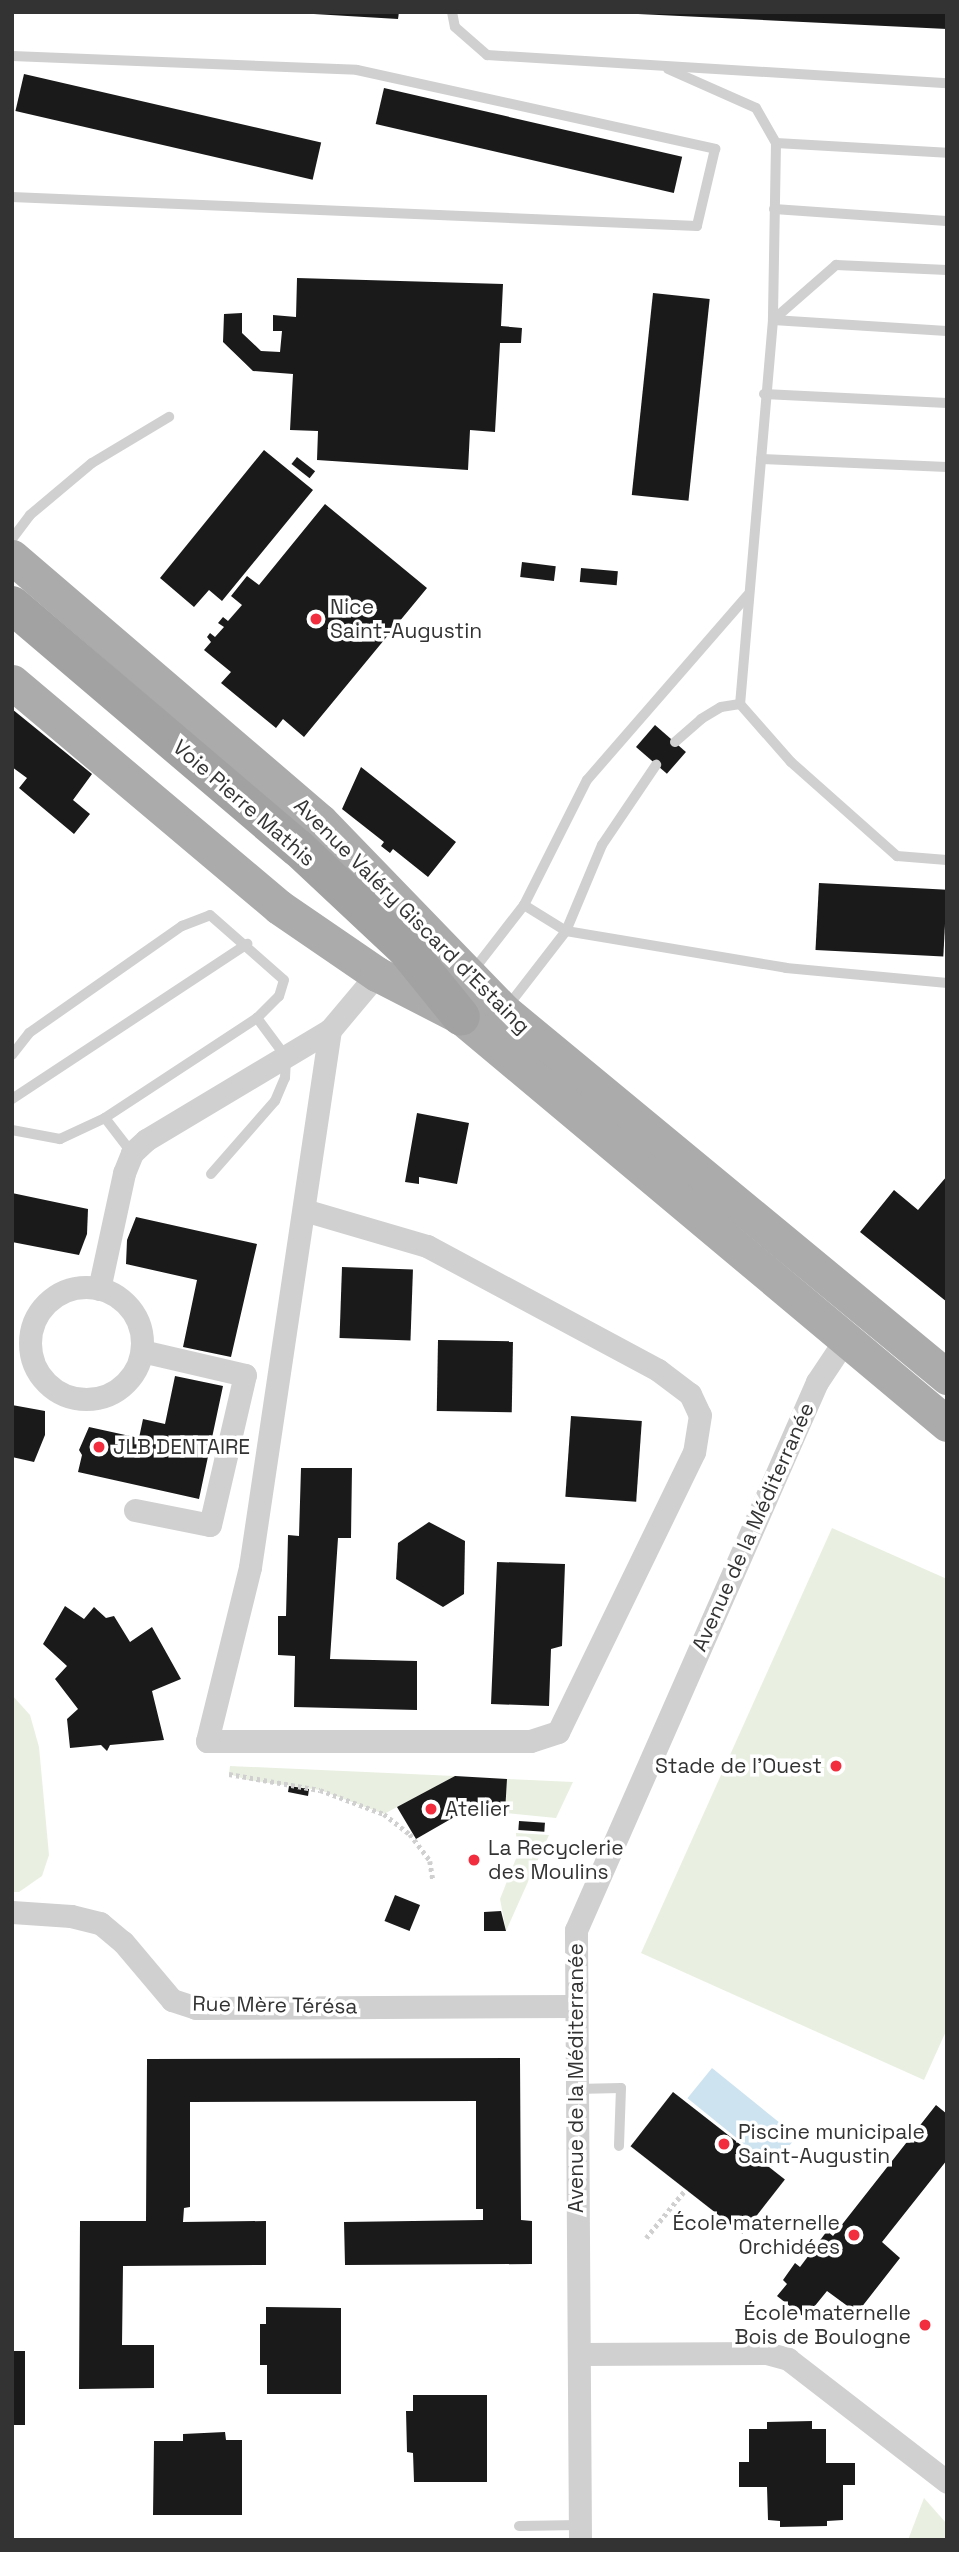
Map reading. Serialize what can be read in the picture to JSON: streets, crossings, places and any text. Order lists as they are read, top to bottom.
{
  "streets": {
    "highway": ["Voie Pierre Mathis"],
    "main road": ["Avenue Valéry Giscard d'Estaing"],
    "street": ["Avenue de la Méditerranée", "Rue Mère Térésa"]
  },
  "crossings": [
    ["Voie Pierre Mathis", "Avenue Valéry Giscard d'Estaing"],
    ["Avenue Valéry Giscard d'Estaing", "Avenue de la Méditerranée"],
    ["Avenue de la Méditerranée", "Rue Mère Térésa"]
  ],
  "places": [
    "Nice Saint-Augustin",
    "JLB DENTAIRE",
    "Stade de l'Ouest",
    "Atelier",
    "La Recyclerie des Moulins",
    "Piscine municipale Saint-Augustin",
    "École maternelle Orchidées",
    "École maternelle Bois de Boulogne"
  ]
}
